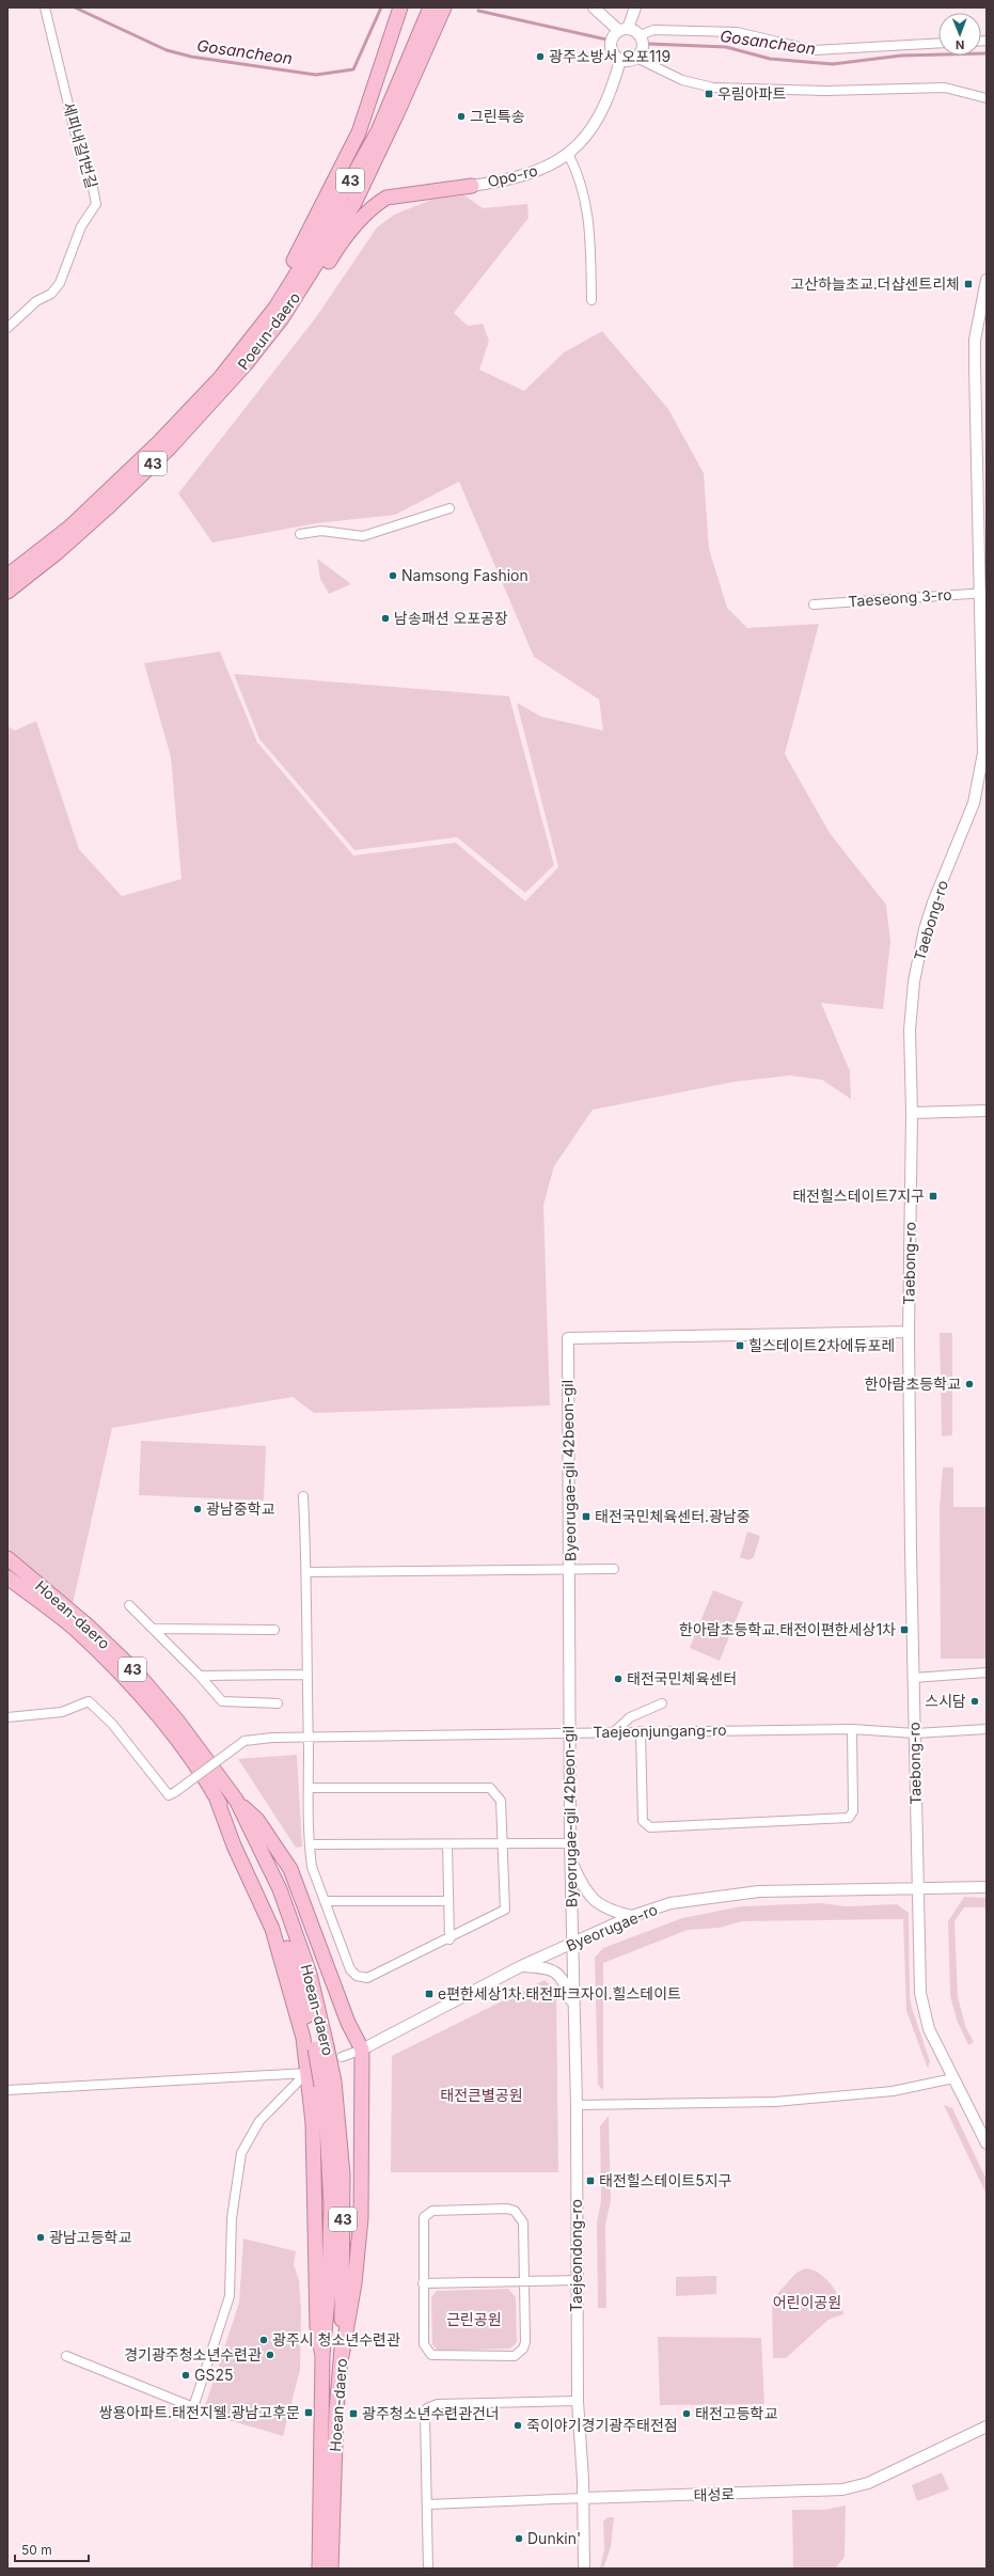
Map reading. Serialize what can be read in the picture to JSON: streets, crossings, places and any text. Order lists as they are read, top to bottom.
{
  "streets": {
    "highway": ["43", "Poeun-daero", "Hoean-daero"],
    "street": [
      "세피내길1번길",
      "Opo-ro",
      "Taeseong 3-ro",
      "Taebong-ro",
      "Byeorugae-gil 42beon-gil",
      "Taejeonjungang-ro",
      "Byeorugae-ro",
      "Taejeondong-ro",
      "태성로"
    ]
  },
  "crossings": [
    ["43", "Hoean-daero"],
    ["Taeseong 3-ro", "Taebong-ro"],
    ["Taebong-ro", "Byeorugae-gil 42beon-gil"],
    ["Taebong-ro", "Taejeonjungang-ro"],
    ["Taebong-ro", "Byeorugae-ro"],
    ["Byeorugae-gil 42beon-gil", "Taejeonjungang-ro"],
    ["Byeorugae-gil 42beon-gil", "Byeorugae-ro"],
    ["Byeorugae-gil 42beon-gil", "Taejeondong-ro"],
    ["Byeorugae-ro", "Taejeondong-ro"],
    ["Taejeondong-ro", "태성로"]
  ],
  "water": ["Gosancheon"],
  "parks": ["태전큰별공원", "어린이공원", "근린공원"],
  "places": {
    "other": [
      "광주소방서 오포119",
      "그린특송",
      "Namsong Fashion",
      "남송패션 오포공장",
      "한아람초등학교",
      "광남중학교",
      "태전국민체육센터",
      "스시담",
      "광남고등학교",
      "광주시 청소년수련관",
      "경기광주청소년수련관",
      "GS25",
      "태전고등학교",
      "죽이야기경기광주태전점",
      "Dunkin'"
    ],
    "transit": [
      "우림아파트",
      "고산하늘초교.더샵센트리체",
      "태전힐스테이트7지구",
      "힐스테이트2차에듀포레",
      "태전국민체육센터.광남중",
      "한아람초등학교.태전이편한세상1차",
      "e편한세상1차.태전파크자이.힐스테이트",
      "태전힐스테이트5지구",
      "쌍용아파트.태전지웰.광남고후문",
      "광주청소년수련관건너"
    ]
  },
  "scale_bar": "50 m",
  "north": "bottom"
}
